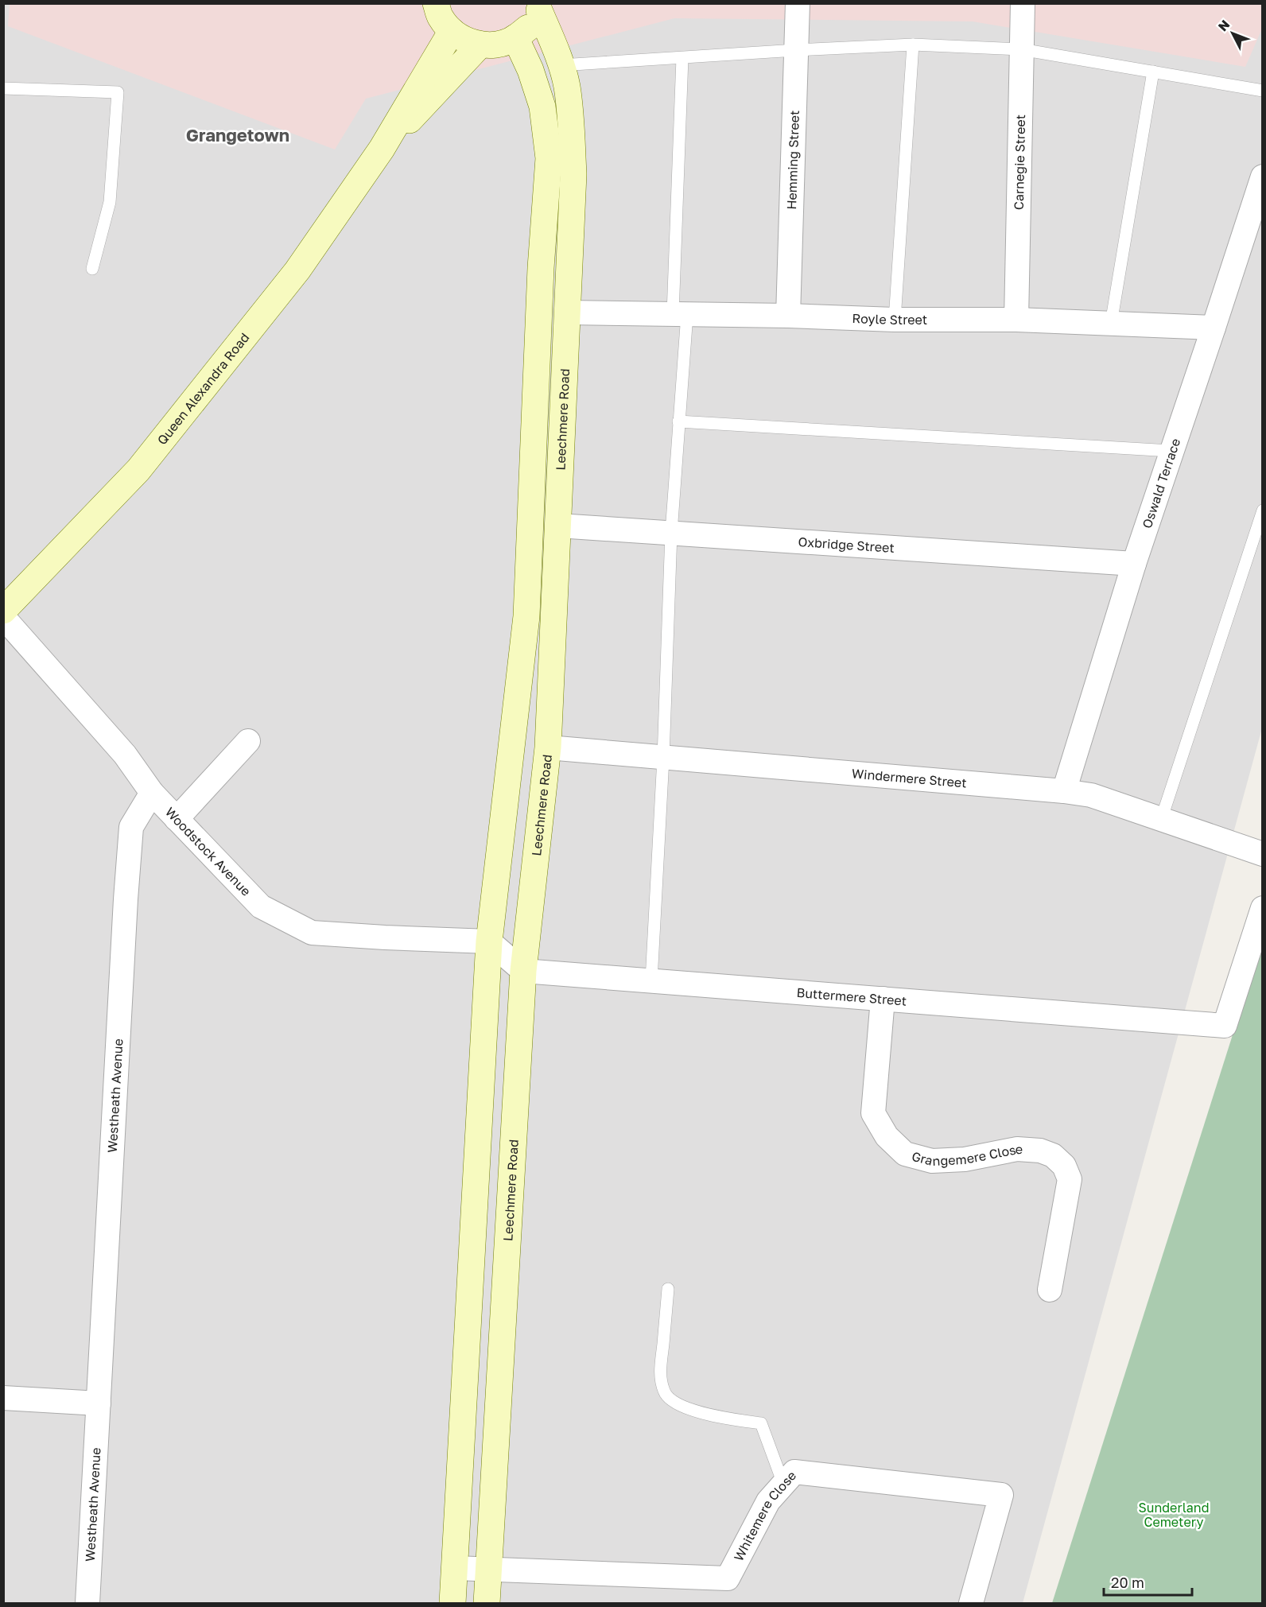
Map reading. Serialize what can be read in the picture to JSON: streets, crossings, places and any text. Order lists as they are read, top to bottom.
{
  "streets": {
    "street": [
      "Hemming Street",
      "Carnegie Street",
      "Royle Street",
      "Queen Alexandra Road",
      "Leechmere Road",
      "Oswald Terrace",
      "Oxbridge Street",
      "Windermere Street",
      "Woodstock Avenue",
      "Buttermere Street",
      "Westheath Avenue",
      "Grangemere Close",
      "Whitemere Close"
    ]
  },
  "crossings": [
    ["Hemming Street", "Royle Street"],
    ["Carnegie Street", "Royle Street"],
    ["Royle Street", "Leechmere Road"],
    ["Royle Street", "Oswald Terrace"],
    ["Leechmere Road", "Oxbridge Street"],
    ["Leechmere Road", "Windermere Street"],
    ["Leechmere Road", "Woodstock Avenue"],
    ["Leechmere Road", "Buttermere Street"],
    ["Leechmere Road", "Whitemere Close"],
    ["Oswald Terrace", "Oxbridge Street"],
    ["Oswald Terrace", "Windermere Street"],
    ["Woodstock Avenue", "Westheath Avenue"],
    ["Buttermere Street", "Grangemere Close"]
  ],
  "districts": ["Grangetown"],
  "parks": ["Sunderland Cemetery"],
  "scale_bar": "20 m",
  "north": "top left"
}
